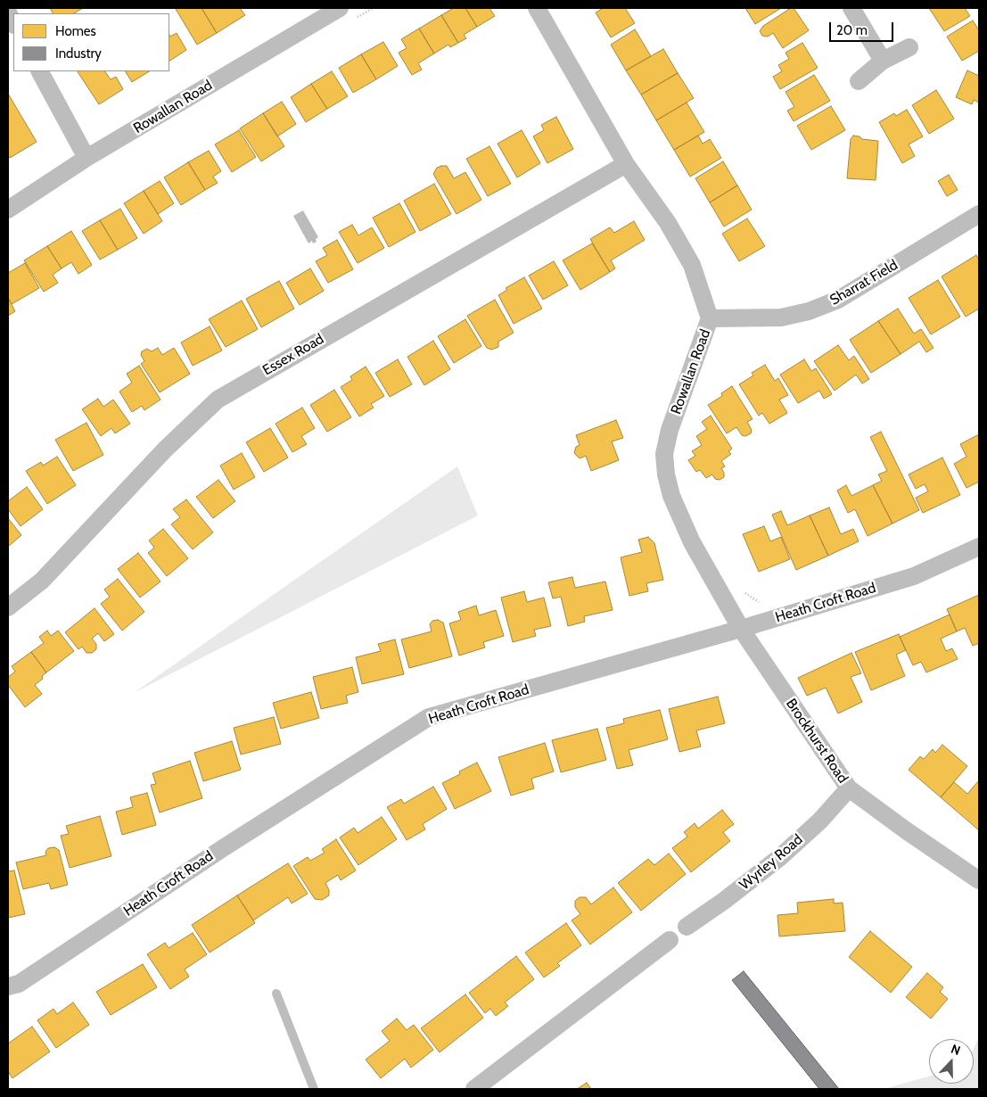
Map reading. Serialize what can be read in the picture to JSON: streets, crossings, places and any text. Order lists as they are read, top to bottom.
{
  "streets": {
    "street": [
      "Rowallan Road",
      "Sharrat Field",
      "Essex Road",
      "Heath Croft Road",
      "Brockhurst Road",
      "Wyrley Road"
    ]
  },
  "crossings": [
    ["Rowallan Road", "Sharrat Field"],
    ["Rowallan Road", "Essex Road"],
    ["Rowallan Road", "Heath Croft Road"],
    ["Rowallan Road", "Brockhurst Road"],
    ["Heath Croft Road", "Brockhurst Road"],
    ["Brockhurst Road", "Wyrley Road"]
  ],
  "legend": ["Homes", "Industry"],
  "scale_bar": "20 m",
  "north": "top"
}
